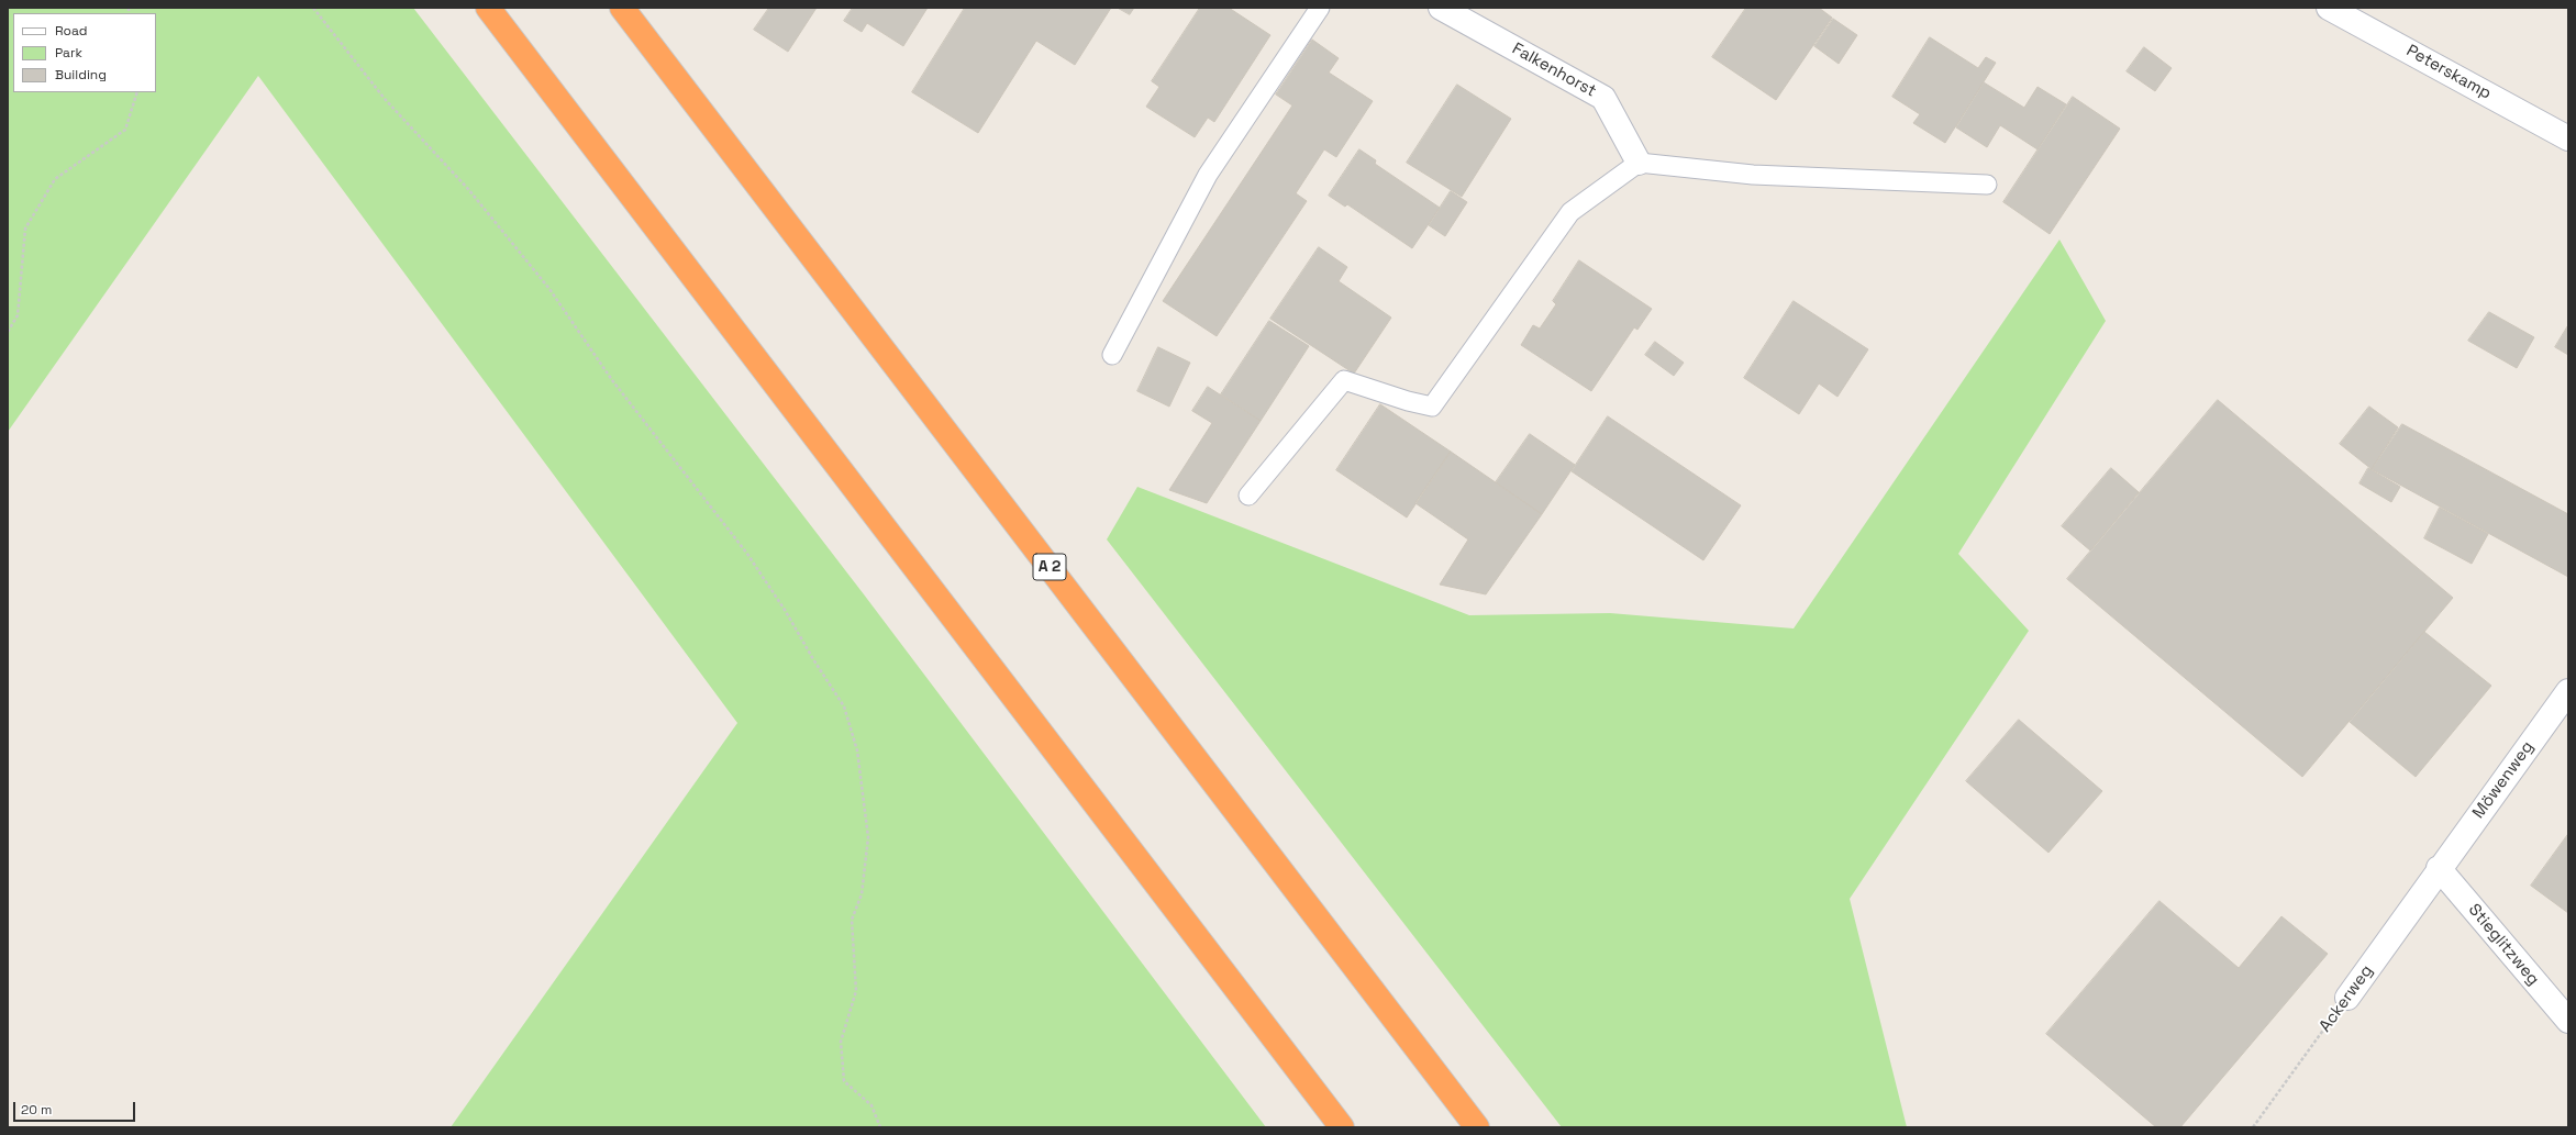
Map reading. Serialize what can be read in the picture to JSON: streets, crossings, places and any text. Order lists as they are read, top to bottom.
{
  "streets": {
    "highway": ["A 2"],
    "street": [
      "Falkenhorst",
      "Peterskamp",
      "Möwenweg",
      "Stieglitzweg",
      "Ackerweg"
    ]
  },
  "crossings": [
    ["Möwenweg", "Stieglitzweg"],
    ["Möwenweg", "Ackerweg"],
    ["Stieglitzweg", "Ackerweg"]
  ],
  "legend": ["Road", "Park", "Building"],
  "scale_bar": "20 m"
}
